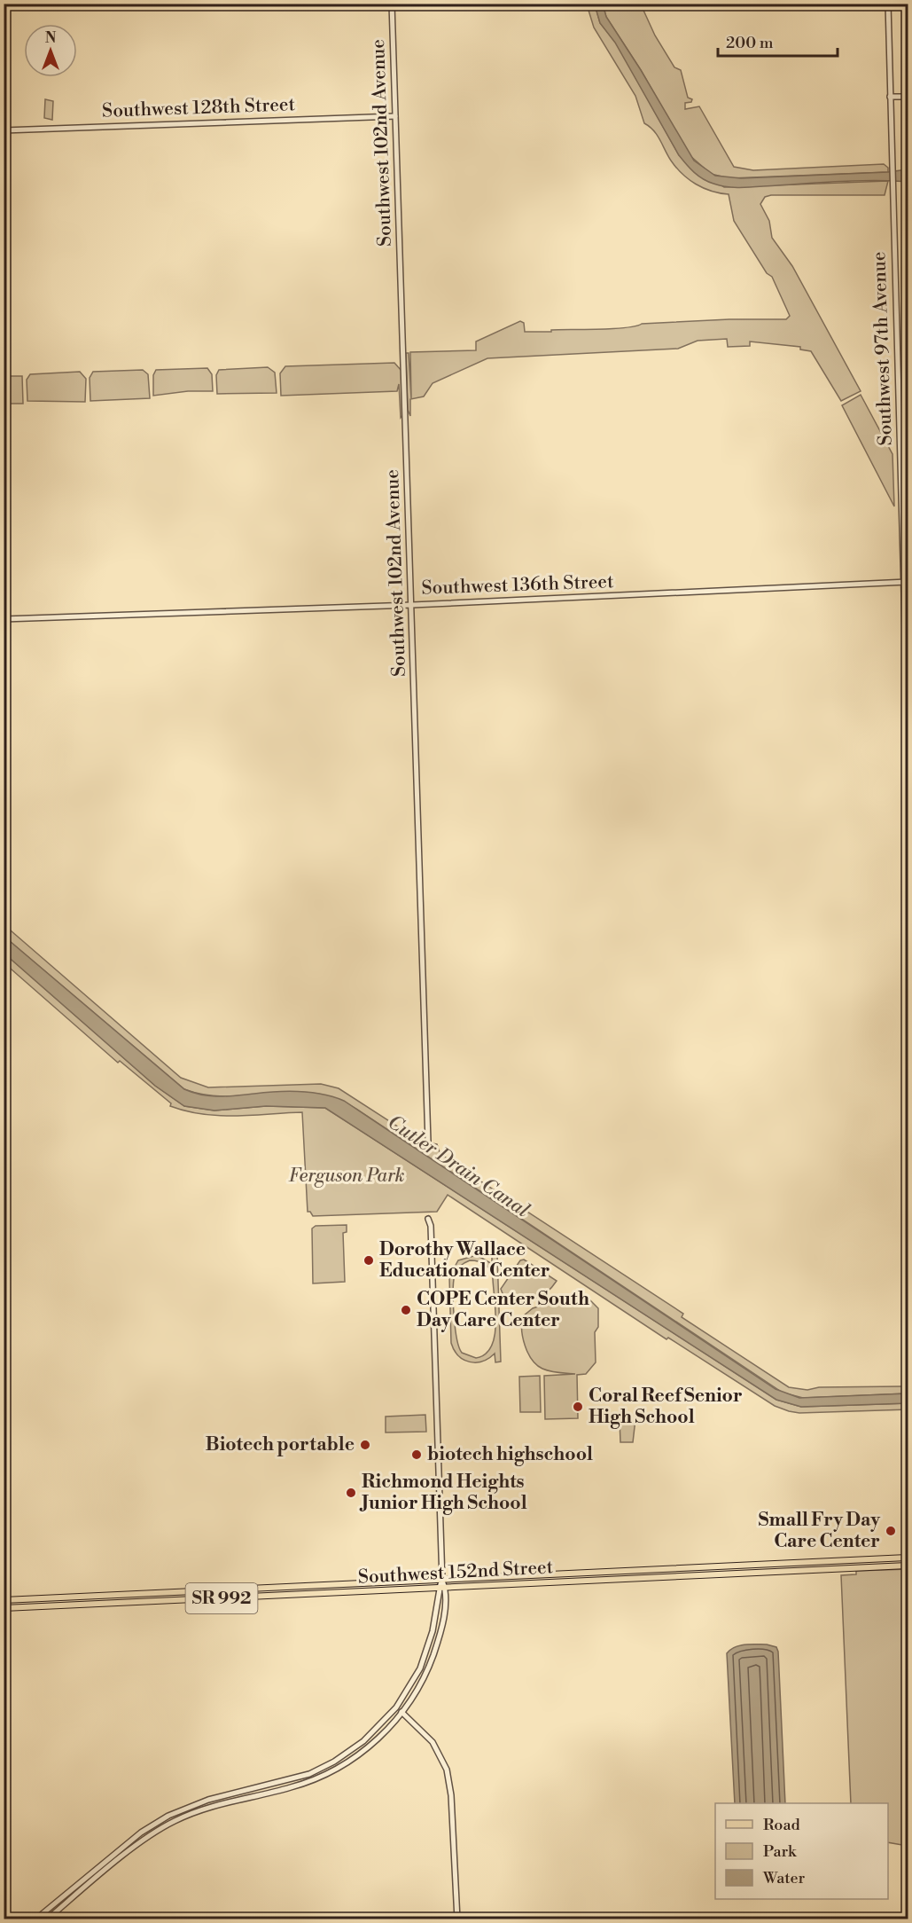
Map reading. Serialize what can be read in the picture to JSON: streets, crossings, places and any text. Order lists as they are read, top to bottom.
{
  "streets": {
    "main road": ["Southwest 152nd Street", "SR 992"],
    "street": [
      "Southwest 128th Street",
      "Southwest 102nd Avenue",
      "Southwest 97th Avenue",
      "Southwest 136th Street"
    ]
  },
  "crossings": [
    ["Southwest 128th Street", "Southwest 102nd Avenue"],
    ["Southwest 102nd Avenue", "Southwest 136th Street"],
    ["Southwest 97th Avenue", "Southwest 136th Street"]
  ],
  "water": ["Cutler Drain Canal"],
  "parks": ["Ferguson Park"],
  "places": [
    "Dorothy Wallace Educational Center",
    "COPE Center South Day Care Center",
    "Coral Reef Senior High School",
    "Biotech portable",
    "biotech highschool",
    "Richmond Heights Junior High School",
    "Small Fry Day Care Center"
  ],
  "legend": ["Road", "Park", "Water"],
  "scale_bar": "200 m",
  "north": "top"
}
